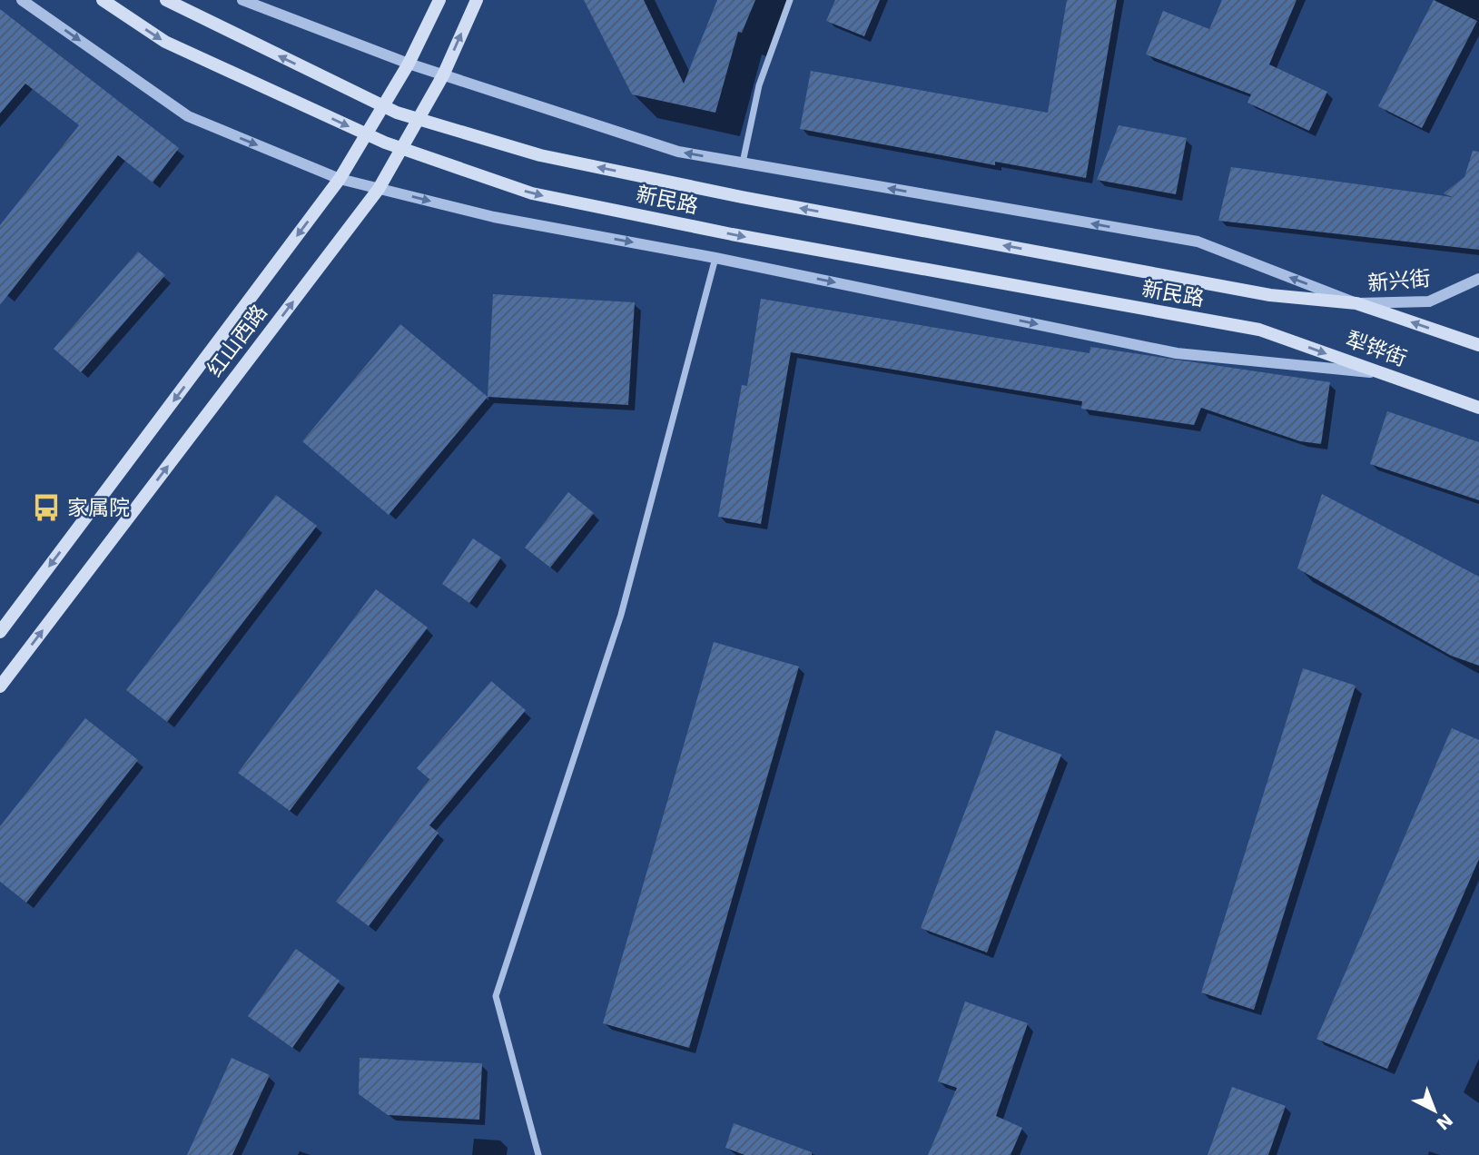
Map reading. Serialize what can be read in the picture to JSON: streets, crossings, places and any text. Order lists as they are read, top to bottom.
{
  "streets": {
    "main road": ["新民路", "红山西路", "犁铧街"],
    "street": ["新兴街"]
  },
  "crossings": [
    ["新民路", "犁铧街"],
    ["新兴街", "犁铧街"]
  ],
  "places": {
    "bus stop": ["家属院"]
  },
  "north": "bottom right"
}
